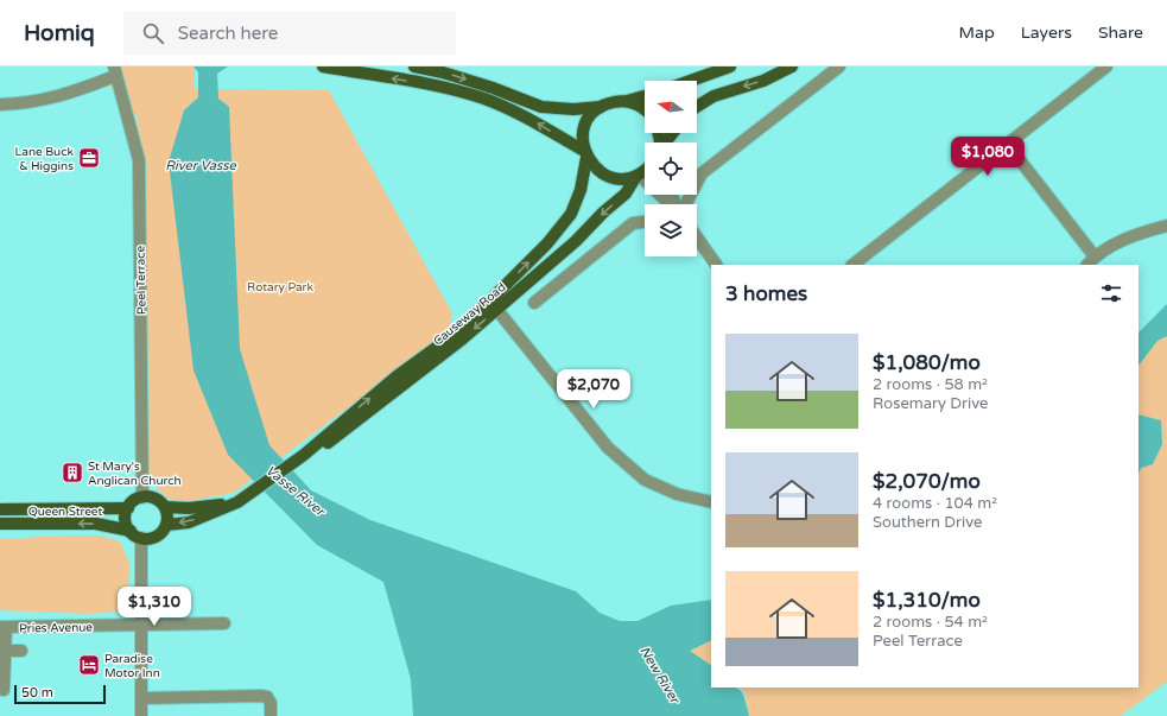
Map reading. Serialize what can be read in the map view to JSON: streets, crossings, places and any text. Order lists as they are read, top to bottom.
{
  "streets": {
    "main road": ["Causeway Road", "Queen Street"],
    "street": ["Peel Terrace", "Pries Avenue"]
  },
  "crossings": [
    ["Peel Terrace", "Causeway Road"],
    ["Peel Terrace", "Queen Street"],
    ["Causeway Road", "Queen Street"]
  ],
  "water": ["River Vasse", "Vasse River", "New River"],
  "parks": ["Rotary Park"],
  "places": {
    "office": ["Lane Buck & Higgins"],
    "building": ["St Mary's Anglican Church"],
    "hotel": ["Paradise Motor Inn"]
  },
  "scale_bar": "50 m",
  "north": "left",
  "page": {
    "header": "Homiq",
    "search": "Search here",
    "nav": ["Map", "Layers", "Share"],
    "price": ["$1,080", "$2,070", "$1,310"],
    "heading": "3 homes",
    "list": [
      {
        "name": "$1,080/mo",
        "note": "2 rooms · 58 m² · Rosemary Drive"
      },
      {
        "name": "$2,070/mo",
        "note": "4 rooms · 104 m² · Southern Drive"
      },
      {
        "name": "$1,310/mo",
        "note": "2 rooms · 54 m² · Peel Terrace"
      }
    ],
    "scale": "50 m"
  }
}
